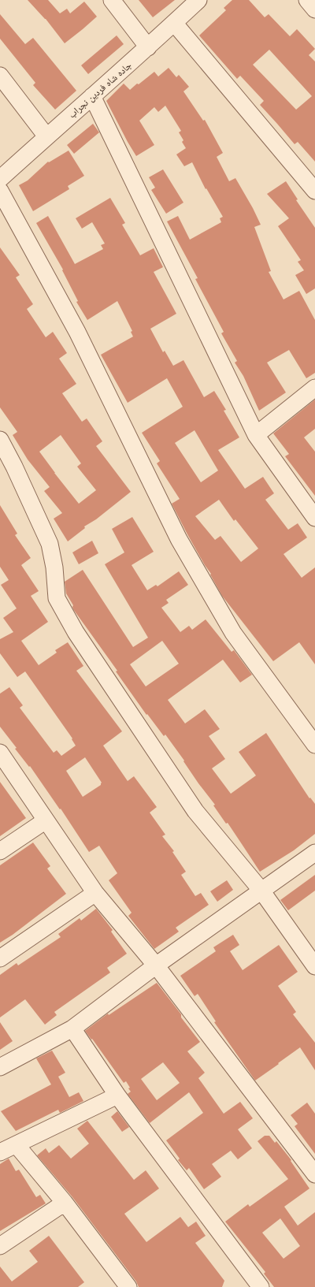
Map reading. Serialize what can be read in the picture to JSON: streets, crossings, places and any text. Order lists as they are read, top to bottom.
{
  "streets": {
    "street": ["جاده شاه فردین نجراب"]
  }
}
